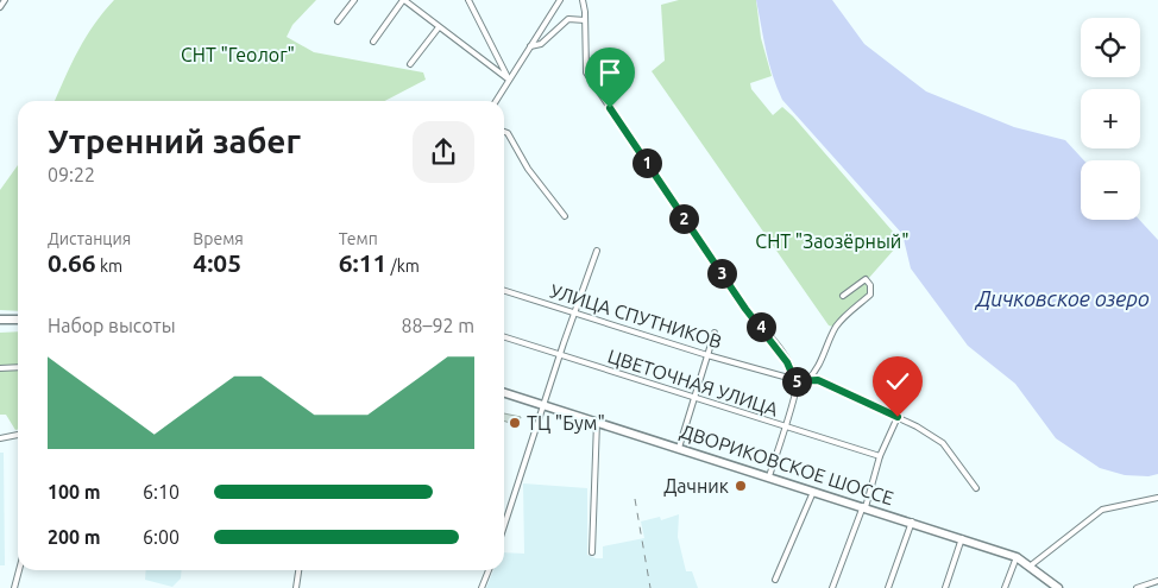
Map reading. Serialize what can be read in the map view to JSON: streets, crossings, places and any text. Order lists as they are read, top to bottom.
{
  "streets": {
    "main road": ["ДВОРИКОВСКОЕ ШОССЕ"],
    "street": ["УЛИЦА СПУТНИКОВ", "ЦВЕТОЧНАЯ УЛИЦА"]
  },
  "water": ["Дичковское озеро"],
  "parks": ["СНТ \"Геолог\"", "СНТ \"Заозёрный\""],
  "places": ["ТЦ \"Бум\"", "Дачник"],
  "page": {
    "map_buttons": ["+", "−"],
    "heading": ["Утренний забег", "09:22"],
    "pins": [
      "1",
      "2",
      "3",
      "4",
      "5"
    ],
    "stats": [
      ["Дистанция", "0.66 km"],
      ["Время", "4:05"],
      ["Темп", "6:11 /km"]
    ],
    "chart": ["Набор высоты", "88–92 m"],
    "list": [
      {
        "name": "100 m",
        "note": "6:10"
      },
      {
        "name": "200 m",
        "note": "6:00"
      }
    ]
  }
}
